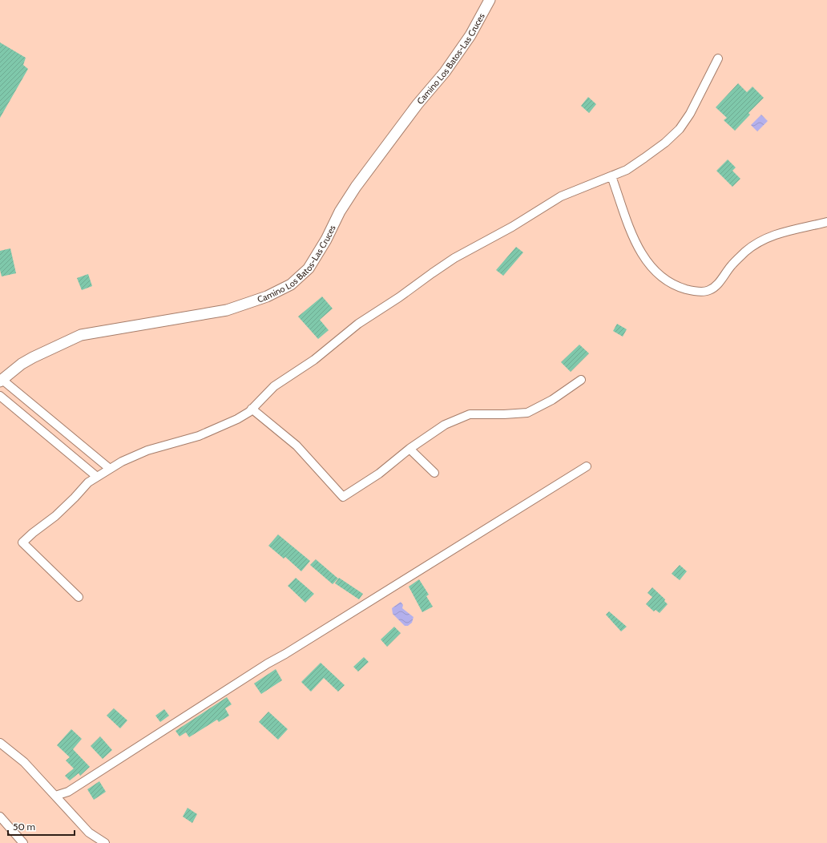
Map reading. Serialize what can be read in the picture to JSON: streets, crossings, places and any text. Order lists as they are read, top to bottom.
{
  "streets": {
    "street": ["Camino Los Batos-Las Cruces"]
  },
  "scale_bar": "50 m"
}
